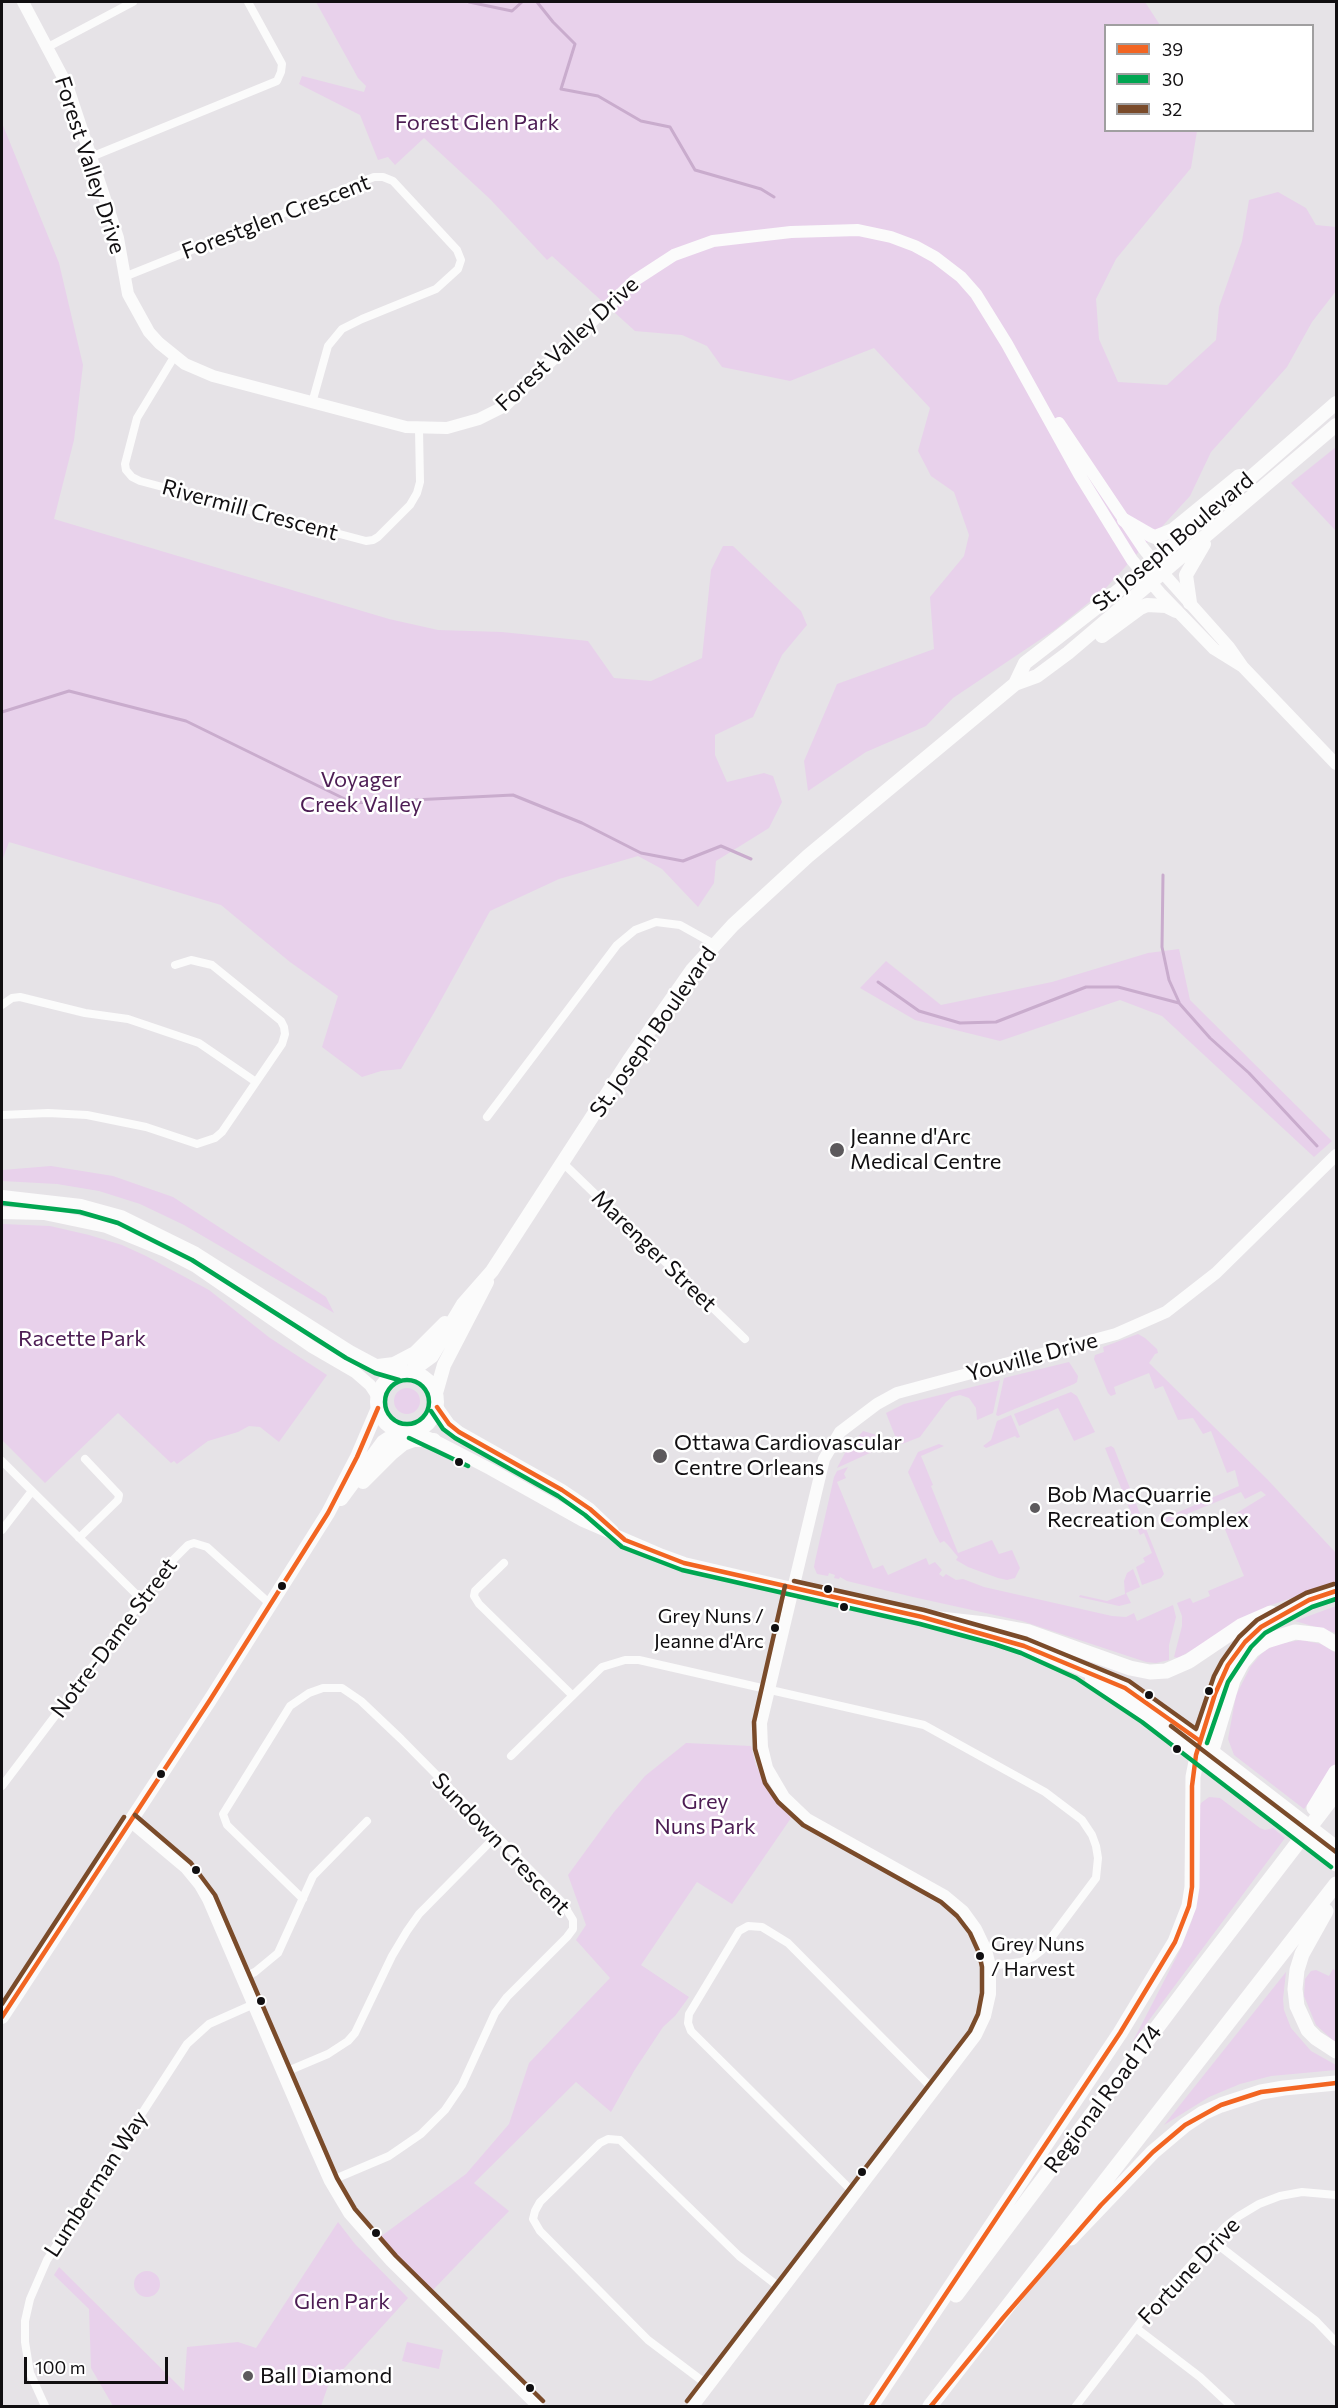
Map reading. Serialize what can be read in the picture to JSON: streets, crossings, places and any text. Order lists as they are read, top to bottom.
{
  "streets": {
    "highway": ["Regional Road 174"],
    "main road": ["St. Joseph Boulevard"],
    "street": [
      "Forest Valley Drive",
      "Forestglen Crescent",
      "Rivermill Crescent",
      "Marenger Street",
      "Youville Drive",
      "Notre-Dame Street",
      "Sundown Crescent",
      "Lumberman Way",
      "Fortune Drive"
    ]
  },
  "crossings": [
    ["Forest Valley Drive", "Forestglen Crescent"],
    ["Forest Valley Drive", "Rivermill Crescent"],
    ["Forest Valley Drive", "St. Joseph Boulevard"],
    ["St. Joseph Boulevard", "Marenger Street"]
  ],
  "parks": [
    "Forest Glen Park",
    "Voyager Creek Valley",
    "Racette Park",
    "Grey Nuns Park",
    "Glen Park"
  ],
  "places": [
    "Jeanne d'Arc Medical Centre",
    "Ottawa Cardiovascular Centre Orleans",
    "Bob MacQuarrie Recreation Complex",
    "Grey Nuns / Jeanne d'Arc",
    "Grey Nuns / Harvest",
    "Ball Diamond"
  ],
  "lines": ["transit line 30", "transit line 39", "transit line 32"],
  "legend": ["39", "30", "32"],
  "scale_bar": "100 m"
}
